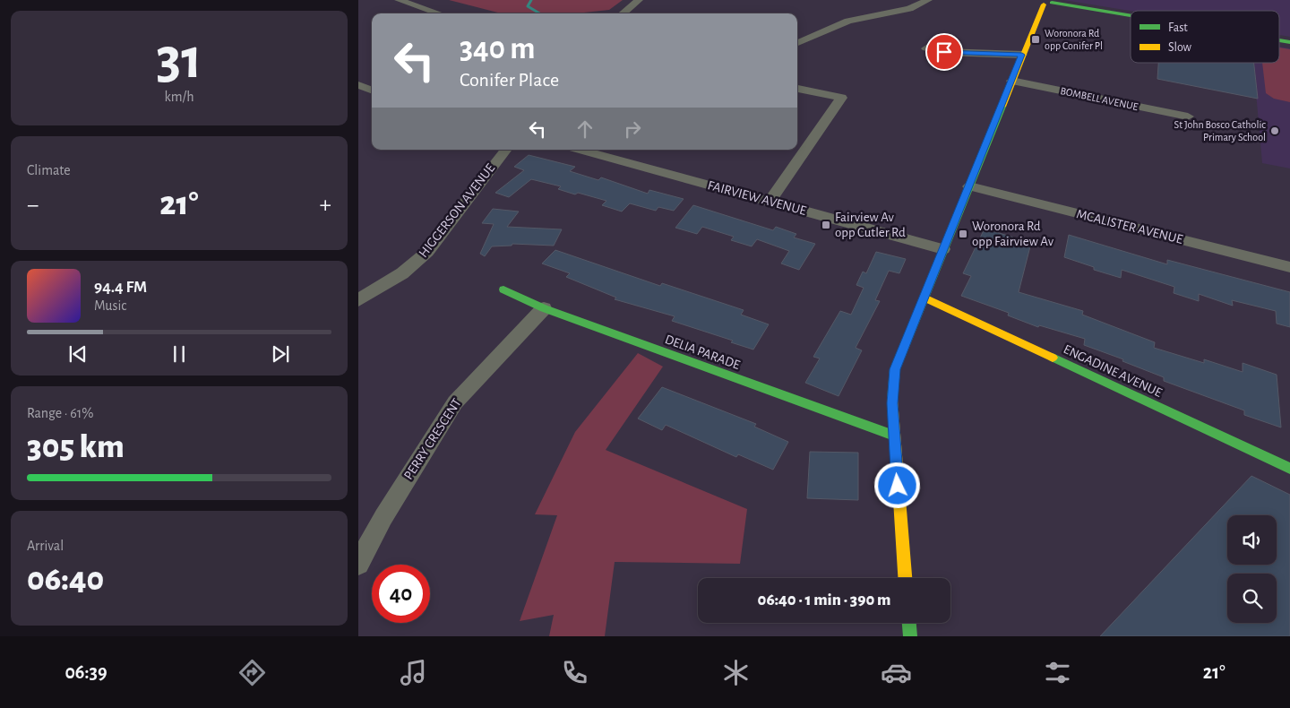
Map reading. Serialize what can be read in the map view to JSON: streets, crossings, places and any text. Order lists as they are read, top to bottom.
{
  "streets": {
    "street": [
      "BOMBELL AVENUE",
      "FAIRVIEW AVENUE",
      "HIGGERSON AVENUE",
      "MCALISTER AVENUE",
      "DELIA PARADE",
      "ENGADINE AVENUE",
      "PERRY CRESCENT"
    ]
  },
  "crossings": [
    ["DELIA PARADE", "PERRY CRESCENT"]
  ],
  "places": {
    "transit": ["Woronora Rd opp Conifer Pl", "Fairview Av opp Cutler Rd", "Woronora Rd opp Fairview Av"],
    "other": ["St John Bosco Catholic Primary School"]
  },
  "legend": ["Fast", "Slow"],
  "page": {
    "tile": [
      ["31", "km/h"],
      "Climate",
      ["Range · 61%", "305 km"],
      ["Arrival", "06:40"]
    ],
    "turn": ["340 m", "Conifer Place"],
    "heat": ["−", "21°", "+"],
    "song": ["94.4 FM", "Music"],
    "limit": "40",
    "trip": "06:40 · 1 min · 390 m",
    "tabs": ["06:39", "21°"]
  }
}
